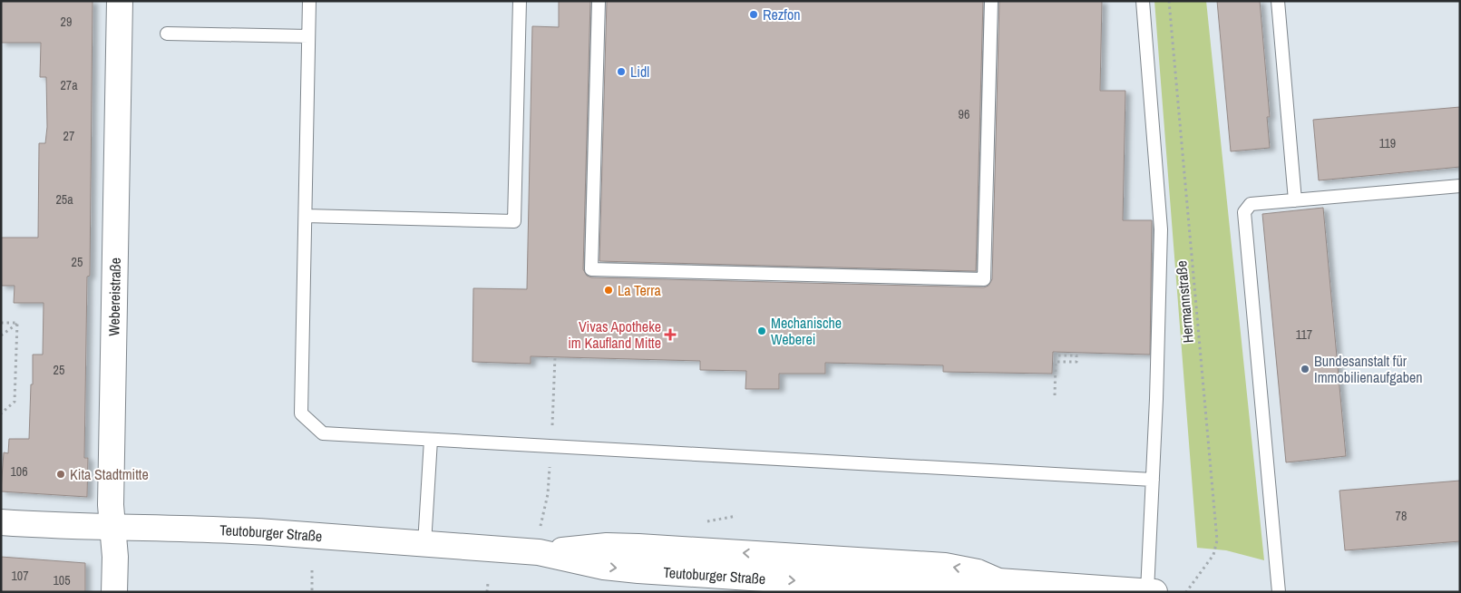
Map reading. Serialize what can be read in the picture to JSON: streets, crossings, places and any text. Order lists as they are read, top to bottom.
{
  "streets": {
    "street": ["Webereistraße", "Teutoburger Straße"],
    "path": ["Hermannstraße"]
  },
  "crossings": [
    ["Webereistraße", "Teutoburger Straße"]
  ],
  "places": {
    "other": [
      "Rezfon",
      "Lidl",
      "La Terra",
      "Mechanische Weberei",
      "Bundesanstalt für Immobilienaufgaben",
      "Kita Stadtmitte"
    ],
    "health": ["Vivas Apotheke im Kaufland Mitte"]
  },
  "house_numbers": [
    "29",
    "27a",
    "96",
    "27",
    "119",
    "25a",
    "25",
    "117",
    "25",
    "106",
    "78",
    "107",
    "105"
  ]
}
